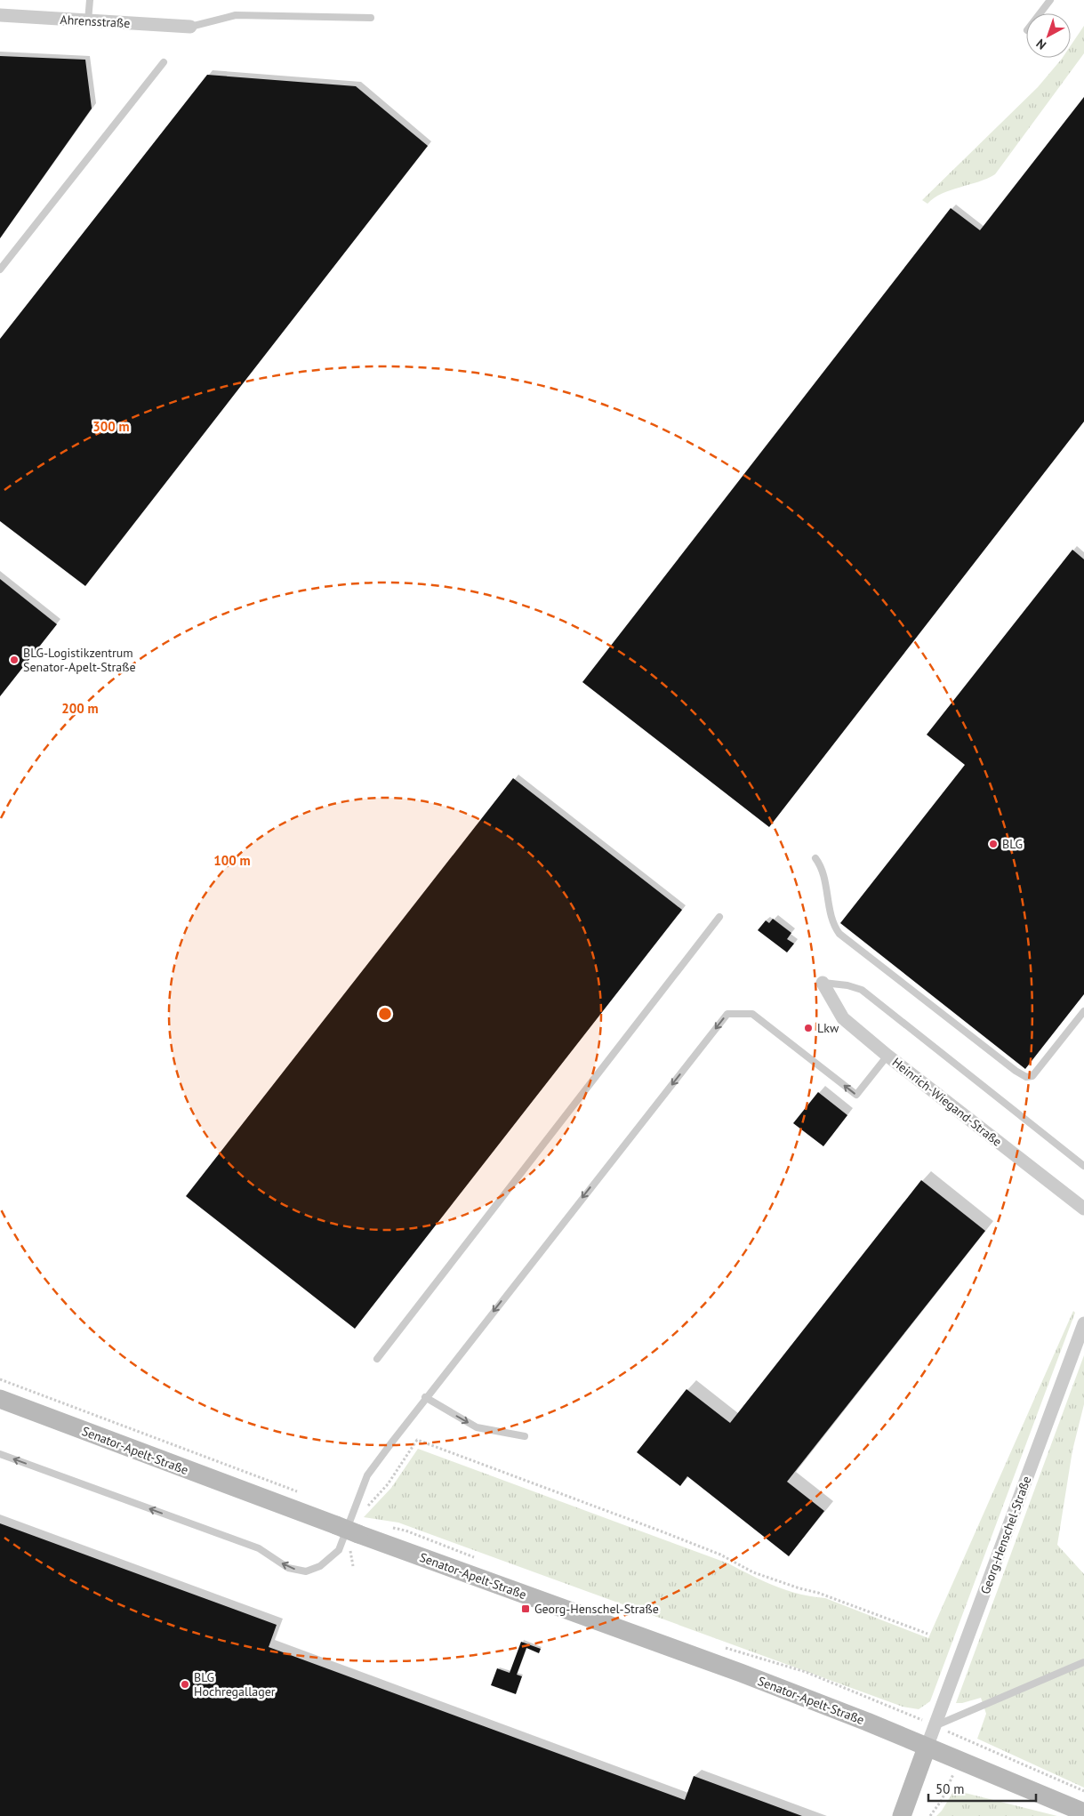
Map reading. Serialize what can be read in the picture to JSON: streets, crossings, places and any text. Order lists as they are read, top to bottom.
{
  "streets": {
    "street": [
      "Ahrensstraße",
      "Heinrich-Wiegand-Straße",
      "Senator-Apelt-Straße",
      "Georg-Henschel-Straße"
    ]
  },
  "crossings": [
    ["Senator-Apelt-Straße", "Georg-Henschel-Straße"]
  ],
  "places": {
    "other": [
      "BLG-Logistikzentrum Senator-Apelt-Straße",
      "BLG",
      "Lkw",
      "BLG Hochregallager"
    ],
    "transit": ["Georg-Henschel-Straße"]
  },
  "scale_bar": "50 m",
  "north": "bottom left",
  "rings": ["300 m", "200 m", "100 m"]
}
